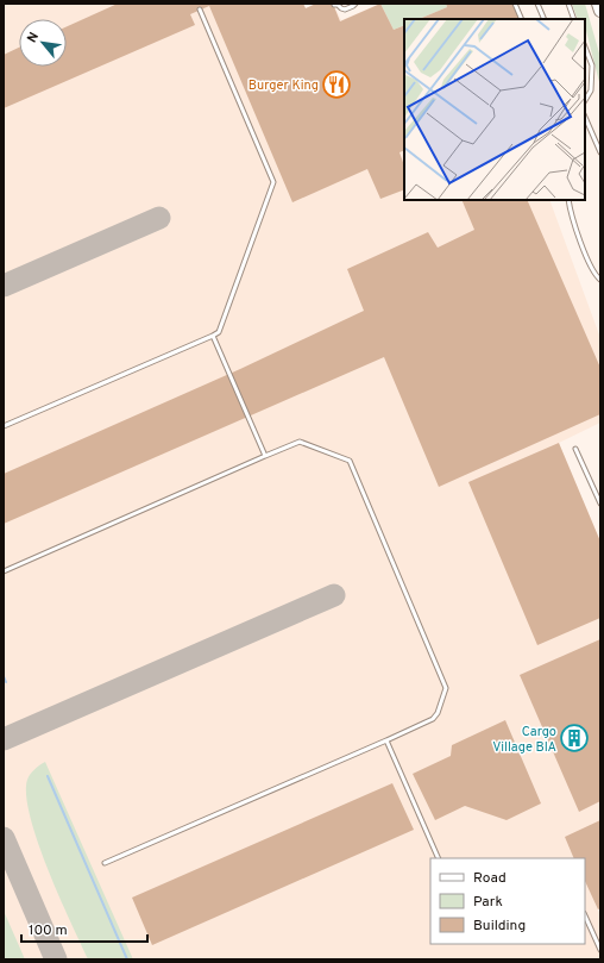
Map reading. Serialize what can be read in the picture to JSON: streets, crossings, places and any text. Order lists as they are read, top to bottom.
{
  "places": {
    "restaurant": ["Burger King"],
    "building": ["Cargo Village BIA"]
  },
  "legend": ["Road", "Park", "Building"],
  "scale_bar": "100 m",
  "north": "top left"
}
